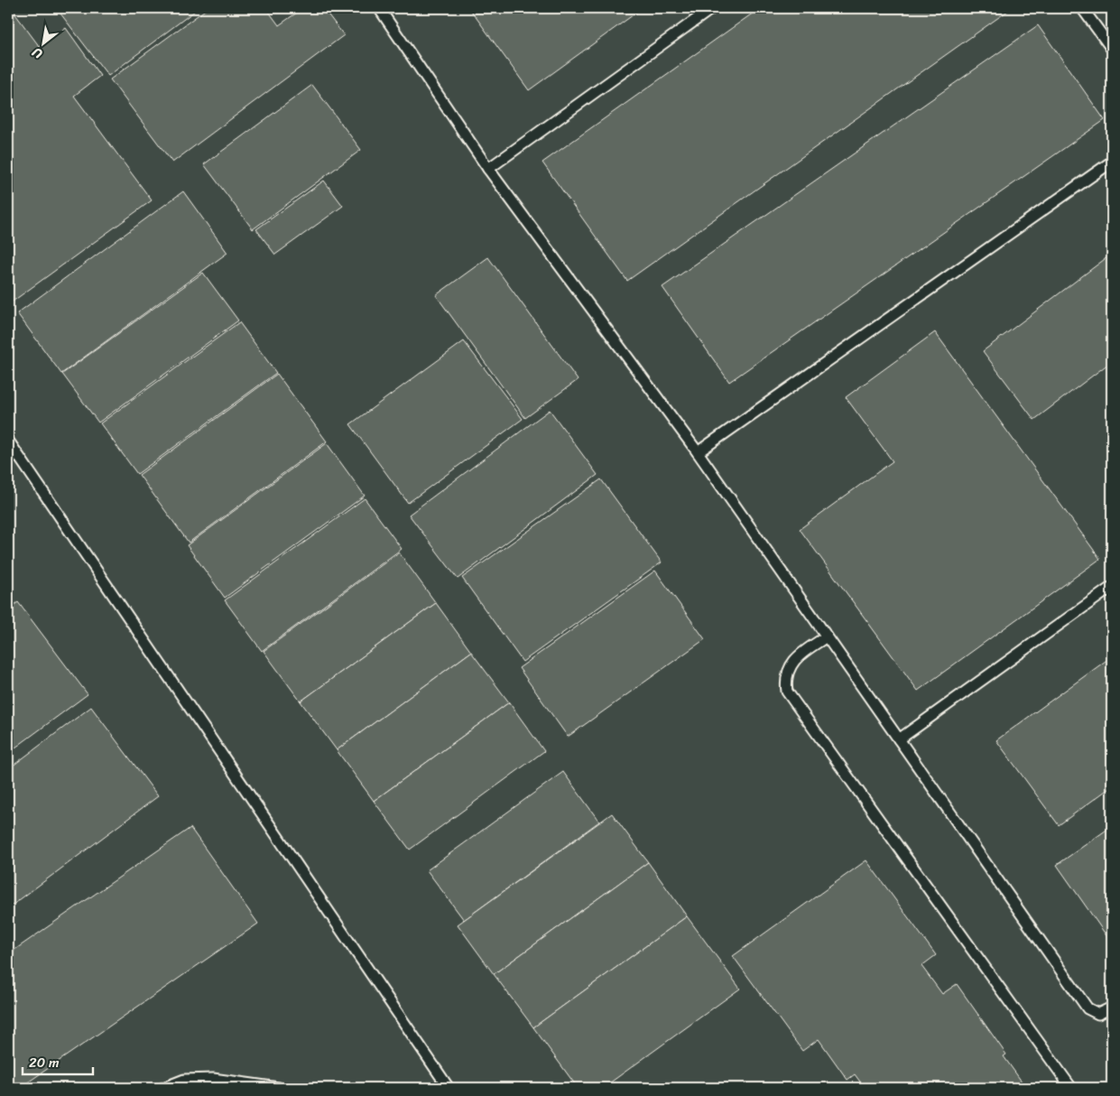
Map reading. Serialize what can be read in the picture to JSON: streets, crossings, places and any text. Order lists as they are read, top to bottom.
{
  "scale_bar": "20 m",
  "north": "bottom left"
}
